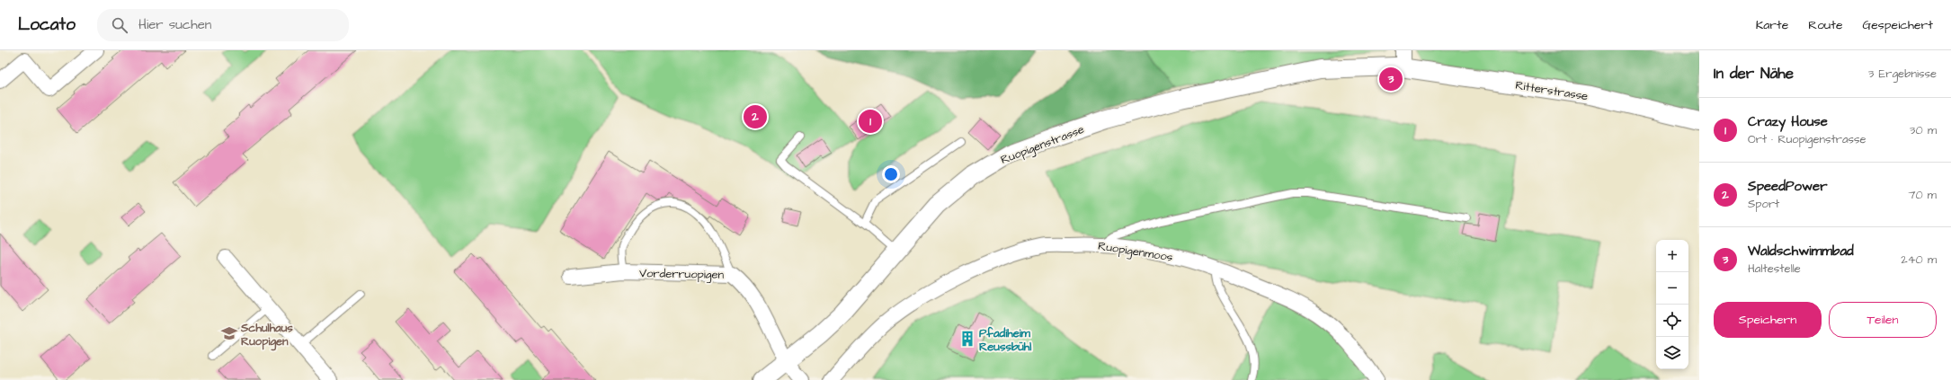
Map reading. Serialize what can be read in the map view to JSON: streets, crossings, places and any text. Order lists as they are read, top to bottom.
{
  "streets": {
    "street": [
      "Ritterstrasse",
      "Ruopigenstrasse",
      "Ruopigenmoos",
      "Vorderruopigen"
    ]
  },
  "crossings": [
    ["Ritterstrasse", "Ruopigenstrasse"],
    ["Ruopigenstrasse", "Vorderruopigen"]
  ],
  "places": {
    "school or university": ["Schulhaus Ruopigen"],
    "building": ["Pfadiheim Reussbühl"]
  },
  "page": {
    "header": "Locato",
    "search": "Hier suchen",
    "nav": ["Karte", "Route", "Gespeichert"],
    "heading": ["In der Nähe", "3 Ergebnisse"],
    "pins": ["3", "2", "1"],
    "list": [
      {
        "mark": "1",
        "name": "Crazy House",
        "note": "Ort · Ruopigenstrasse",
        "value": "30 m"
      },
      {
        "mark": "2",
        "name": "SpeedPower",
        "note": "Sport",
        "value": "70 m"
      },
      {
        "mark": "3",
        "name": "Waldschwimmbad",
        "note": "Haltestelle",
        "value": "240 m"
      }
    ],
    "map_buttons": ["+", "−"],
    "buttons": ["Speichern", "Teilen"]
  }
}
